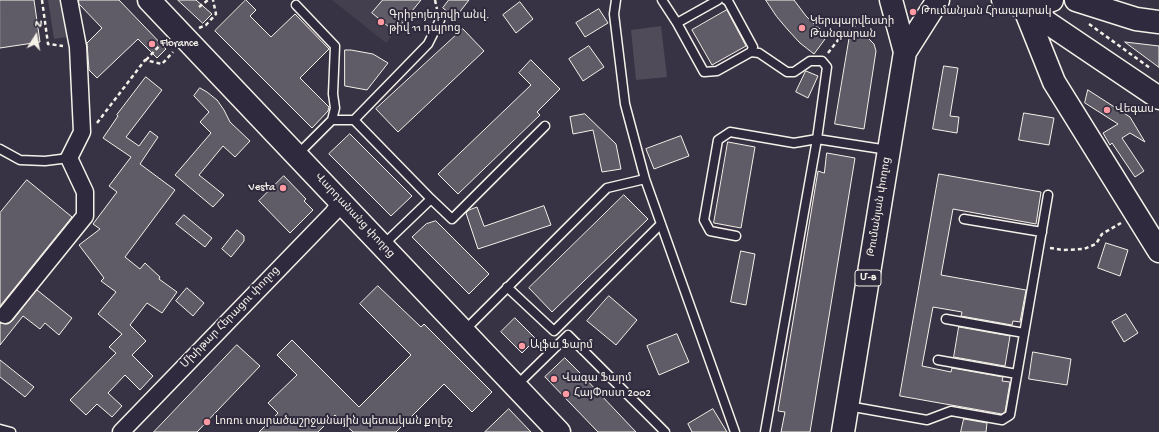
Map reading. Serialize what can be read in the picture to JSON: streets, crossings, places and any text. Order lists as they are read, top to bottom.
{
  "streets": {
    "main road": ["Թումանյան փողոց", "Վարդանանց փողոց", "Մ-8"],
    "street": ["Մխիթար Հերացու փողոց"]
  },
  "crossings": [
    ["Թումանյան փողոց", "Մ-8"],
    ["Վարդանանց փողոց", "Մխիթար Հերացու փողոց"]
  ],
  "places": [
    "Թումանյան Հրապարակ",
    "Գրիբոյեդովի անվ. թիվ 11 դպրոց",
    "Կերպարվեստի Թանգարան",
    "Florance",
    "Վեգաս",
    "Vesta",
    "Ալֆա Ֆարմ",
    "Վագա Ֆարմ",
    "ՀայՓոստ 2002",
    "Լոռու տարածաշրջանային պետական քոլեջ"
  ],
  "north": "top"
}
